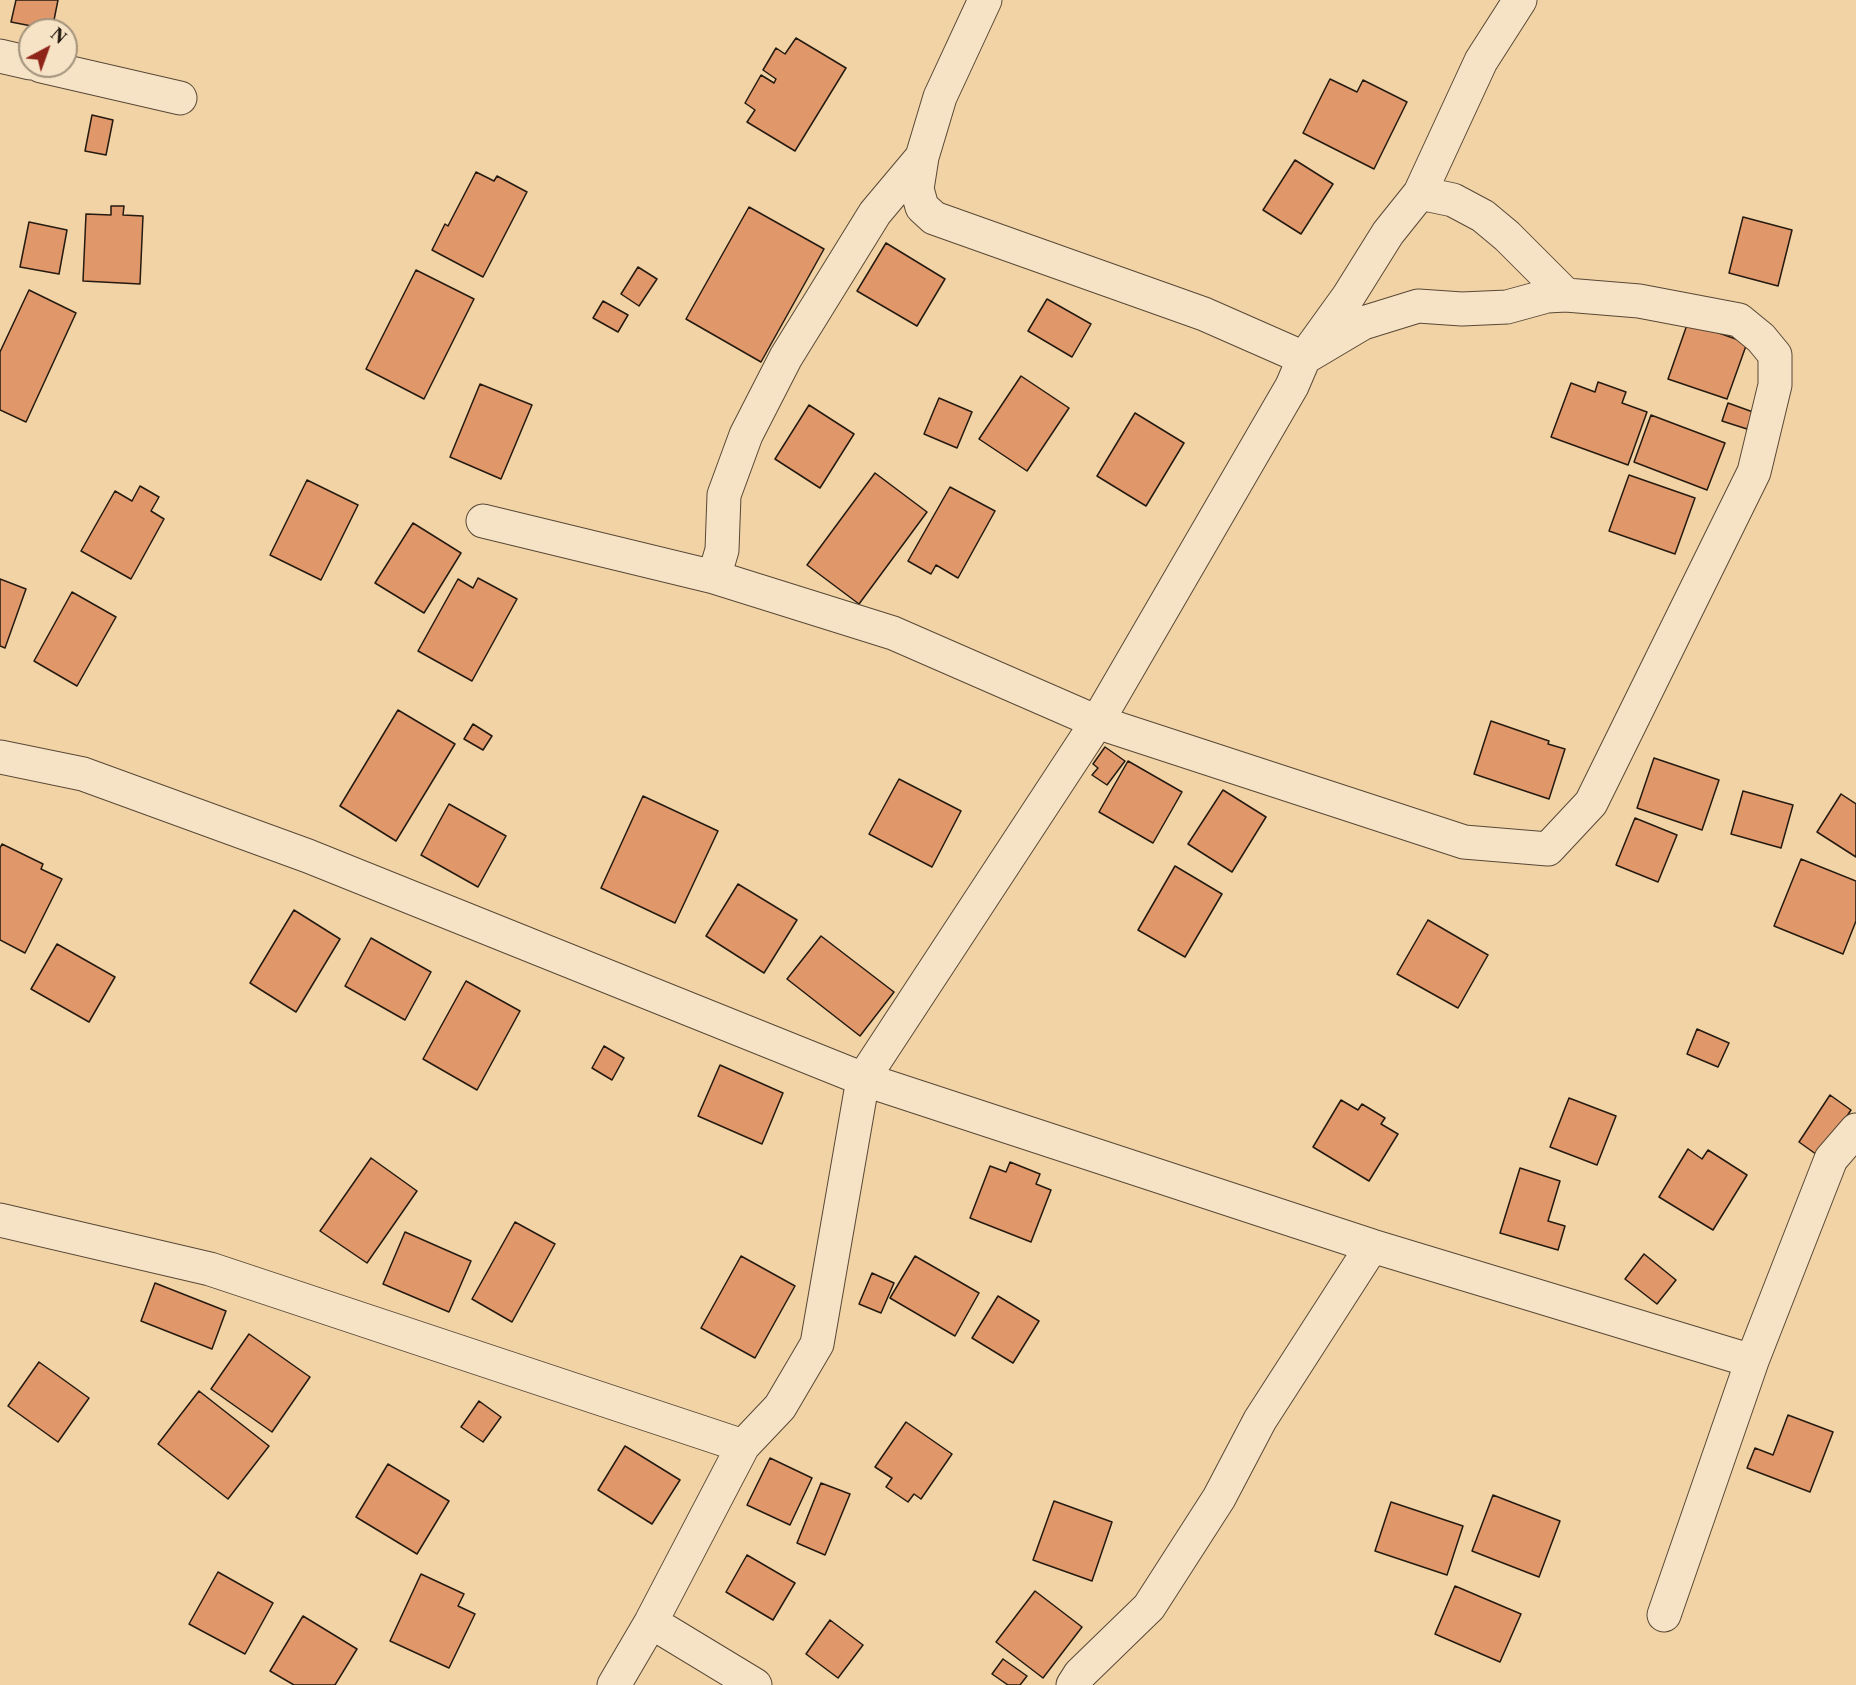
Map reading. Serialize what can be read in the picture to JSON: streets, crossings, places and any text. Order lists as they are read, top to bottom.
{
  "north": "top right"
}
